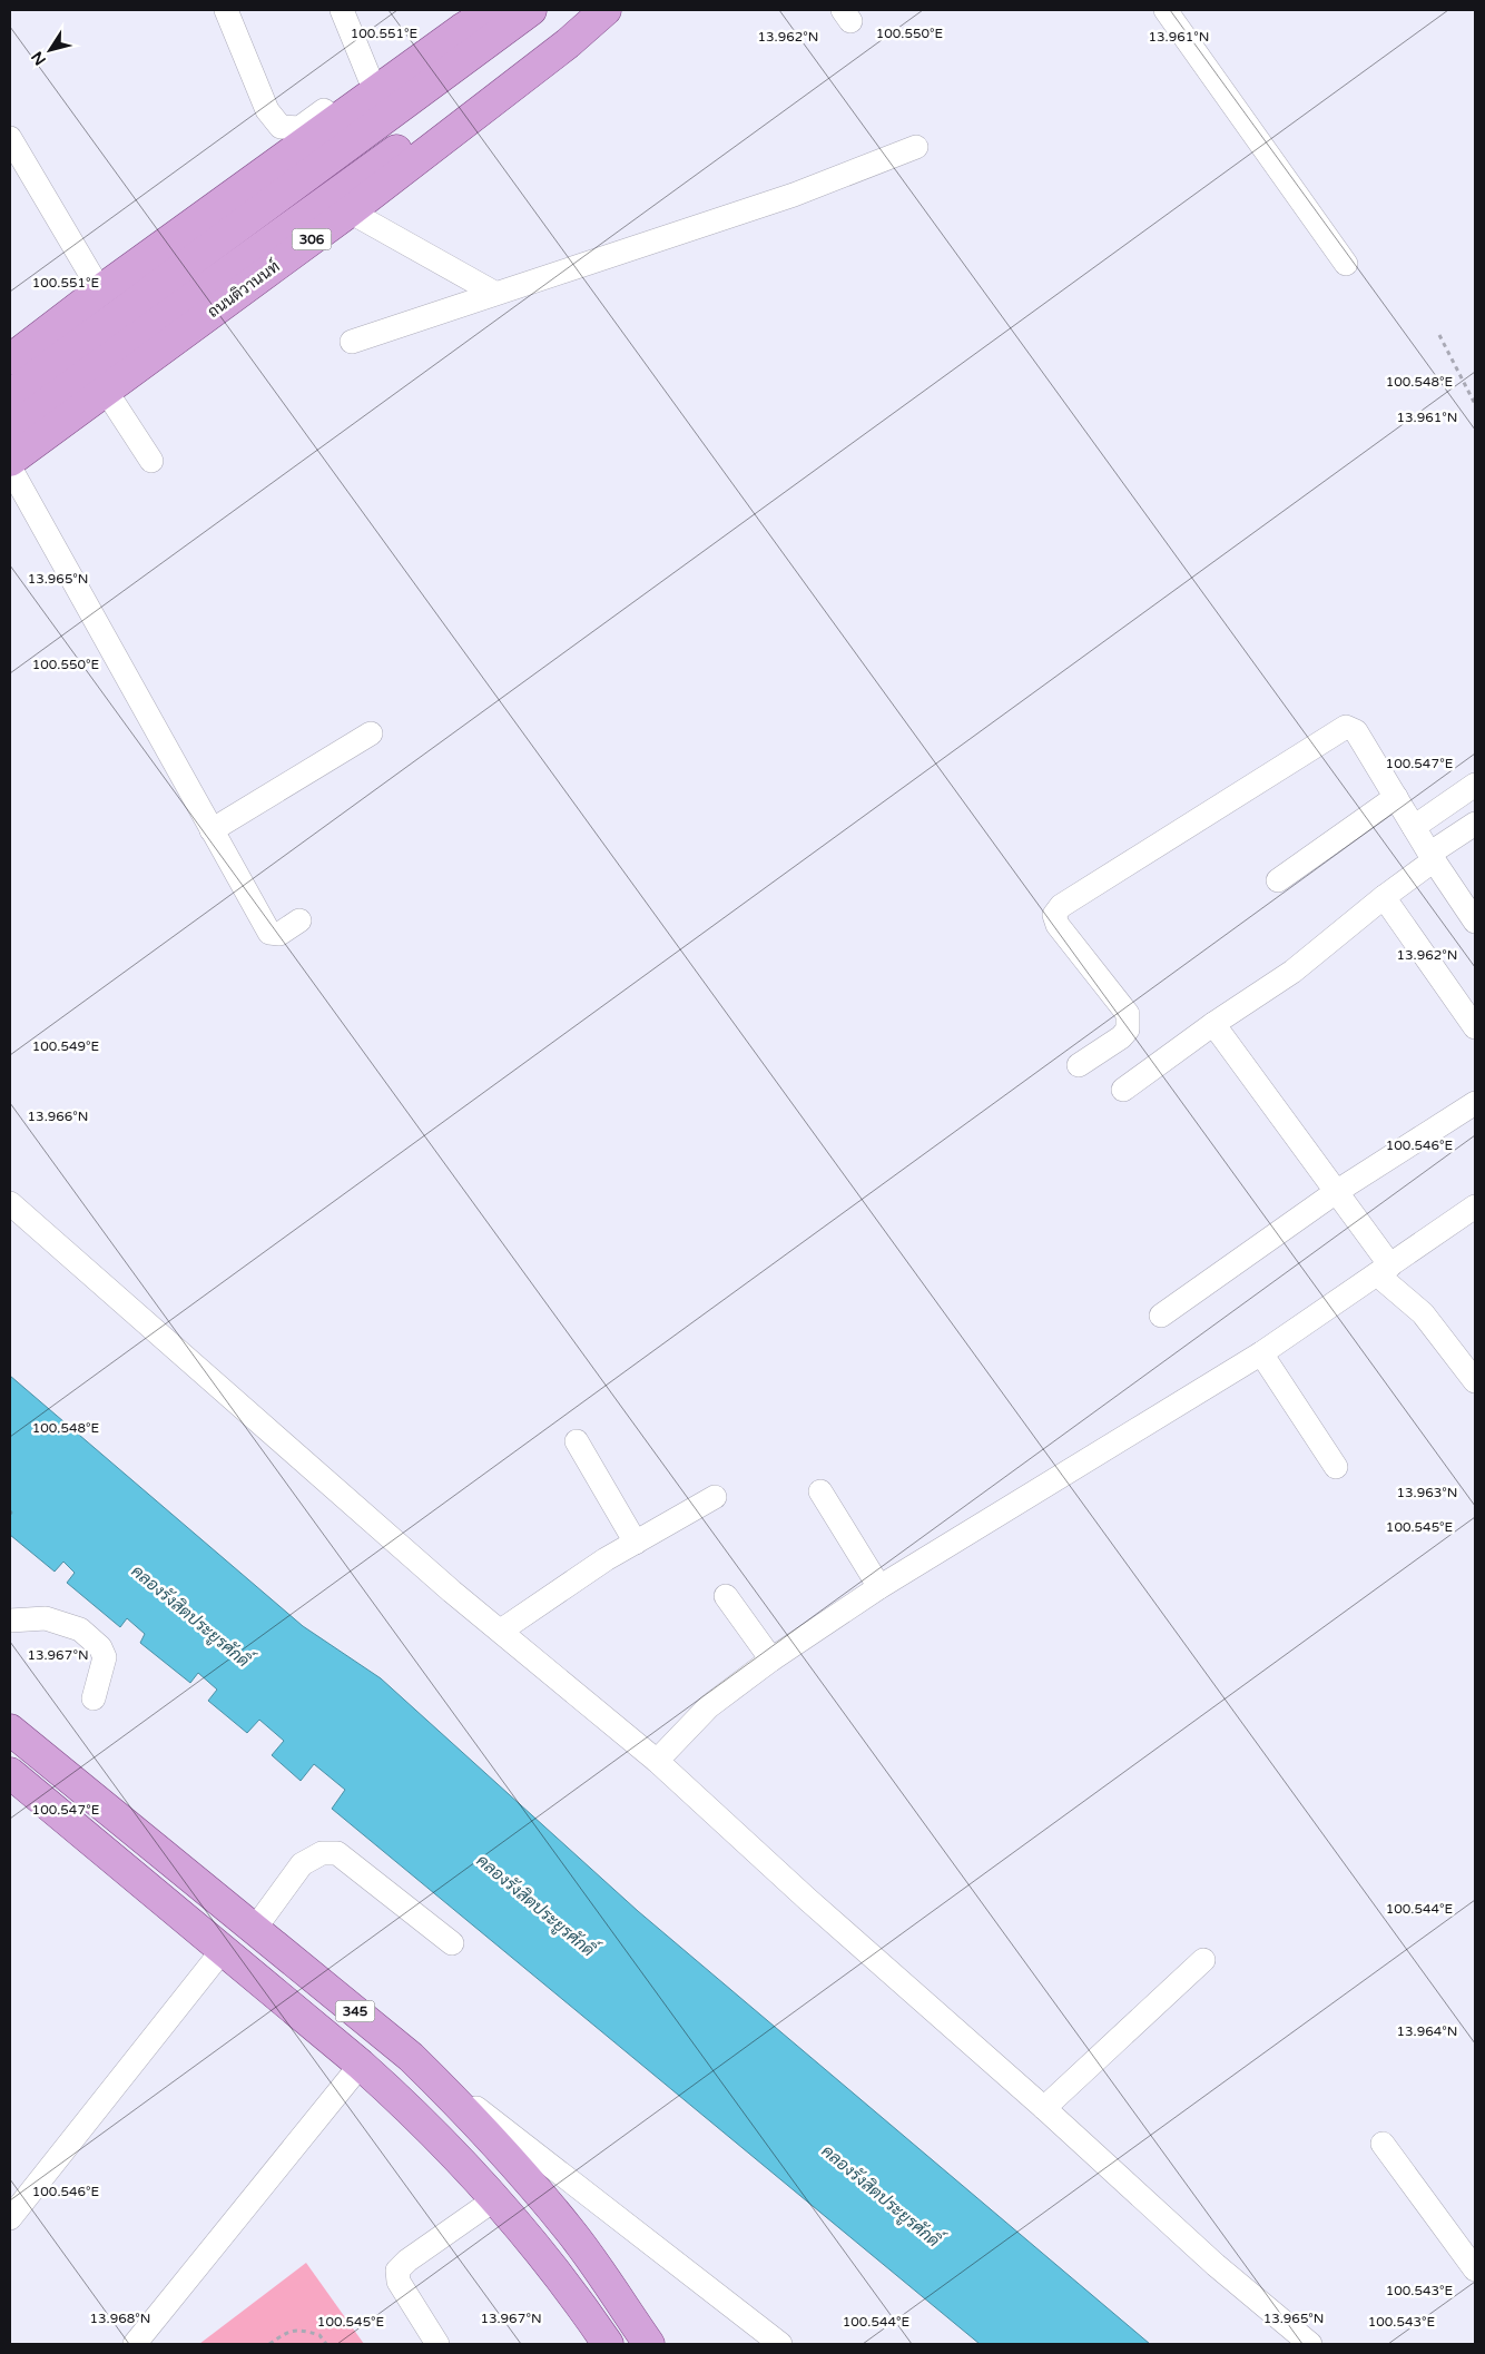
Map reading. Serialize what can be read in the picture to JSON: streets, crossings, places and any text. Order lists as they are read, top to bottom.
{
  "streets": {
    "main road": ["306", "ถนนติวานนท์", "345"]
  },
  "water": ["คลองรังสิตประยูรศักดิ์"],
  "north": "bottom left",
  "coordinates": [
    "100.551°E",
    "100.550°E",
    "13.962°N",
    "13.961°N",
    "100.548°E",
    "13.965°N",
    "100.547°E",
    "100.549°E",
    "13.966°N",
    "100.546°E",
    "13.963°N",
    "100.545°E",
    "13.967°N",
    "100.544°E",
    "13.964°N",
    "100.543°E",
    "13.968°N"
  ]
}
